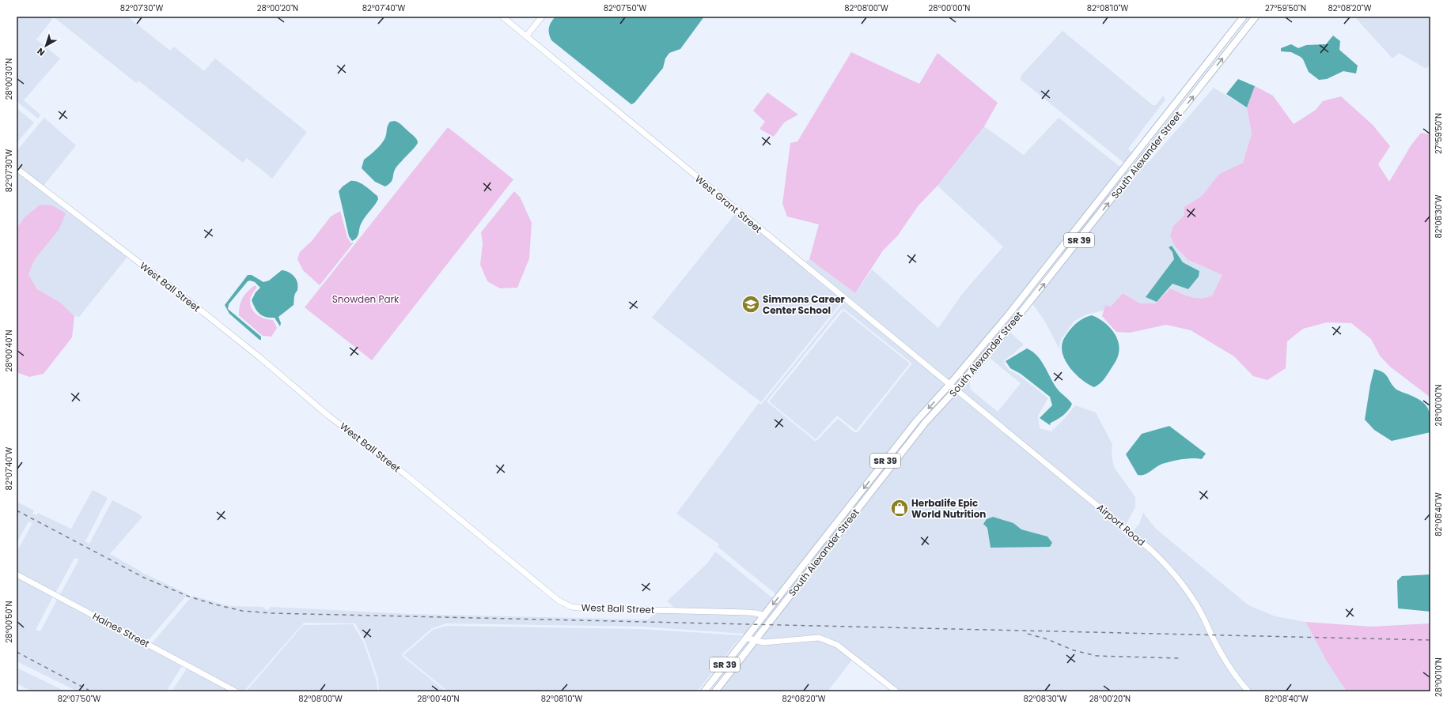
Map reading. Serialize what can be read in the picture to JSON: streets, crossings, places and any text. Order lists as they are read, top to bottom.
{
  "streets": {
    "main road": ["South Alexander Street", "SR 39"],
    "street": [
      "West Grant Street",
      "West Ball Street",
      "Airport Road",
      "Haines Street"
    ]
  },
  "crossings": [
    ["South Alexander Street", "West Grant Street"],
    ["South Alexander Street", "West Ball Street"],
    ["South Alexander Street", "Airport Road"],
    ["West Grant Street", "Airport Road"]
  ],
  "parks": ["Snowden Park"],
  "places": {
    "school or university": ["Simmons Career Center School"],
    "shop": ["Herbalife Epic World Nutrition"]
  },
  "north": "bottom left",
  "coordinates": [
    "82°07'30\"W",
    "28°00'20\"N",
    "82°07'40\"W",
    "82°07'50\"W",
    "82°08'00\"W",
    "28°00'00\"N",
    "82°08'10\"W",
    "27°59'50\"N",
    "82°08'20\"W",
    "28°00'30\"N",
    "82°08'30\"W",
    "28°00'40\"N",
    "82°08'40\"W",
    "28°00'50\"N",
    "28°00'10\"N"
  ]
}
